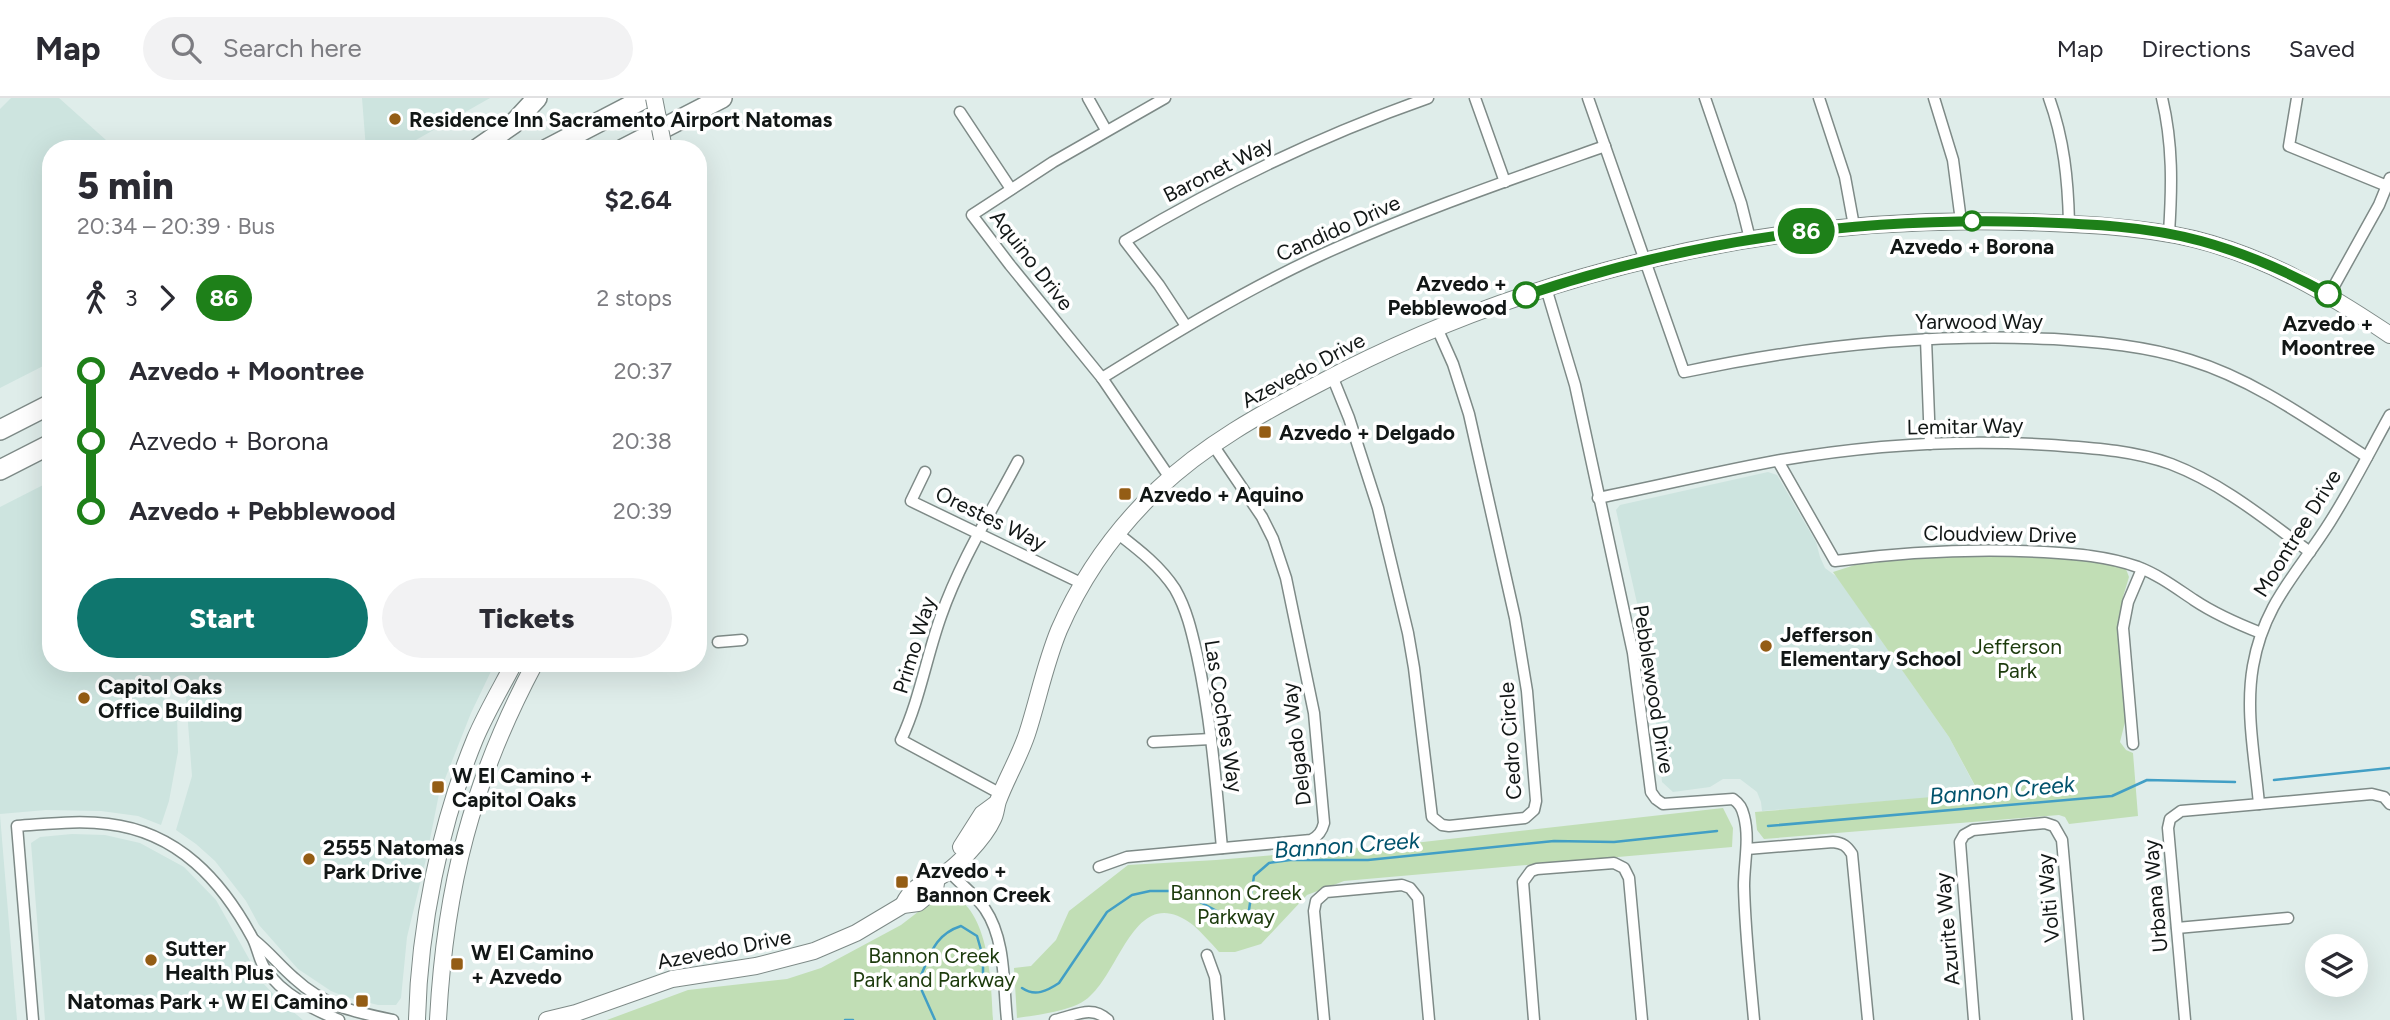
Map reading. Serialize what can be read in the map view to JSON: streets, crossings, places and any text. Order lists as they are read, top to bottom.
{
  "streets": {
    "street": [
      "Baronet Way",
      "Candido Drive",
      "Aquino Drive",
      "Yarwood Way",
      "Azevedo Drive",
      "Lemitar Way",
      "Orestes Way",
      "Moontree Drive",
      "Cloudview Drive",
      "Primo Way",
      "Pebblewood Drive",
      "Las Coches Way",
      "Cedro Circle",
      "Delgado Way",
      "Urbana Way",
      "Volti Way",
      "Azurite Way"
    ]
  },
  "crossings": [
    ["Baronet Way", "Candido Drive"],
    ["Candido Drive", "Aquino Drive"],
    ["Aquino Drive", "Azevedo Drive"],
    ["Yarwood Way", "Azevedo Drive"],
    ["Yarwood Way", "Moontree Drive"],
    ["Azevedo Drive", "Orestes Way"],
    ["Azevedo Drive", "Primo Way"],
    ["Azevedo Drive", "Pebblewood Drive"],
    ["Azevedo Drive", "Las Coches Way"],
    ["Azevedo Drive", "Cedro Circle"],
    ["Azevedo Drive", "Delgado Way"],
    ["Lemitar Way", "Moontree Drive"],
    ["Lemitar Way", "Cloudview Drive"],
    ["Lemitar Way", "Pebblewood Drive"],
    ["Orestes Way", "Primo Way"],
    ["Moontree Drive", "Cloudview Drive"],
    ["Moontree Drive", "Urbana Way"],
    ["Las Coches Way", "Delgado Way"],
    ["Volti Way", "Azurite Way"]
  ],
  "water": ["Bannon Creek"],
  "parks": ["Jefferson Park", "Bannon Creek Parkway", "Bannon Creek Park and Parkway"],
  "places": {
    "other": [
      "Residence Inn Sacramento Airport Natomas",
      "Azvedo + Borona",
      "Azvedo + Moontree",
      "Azvedo + Pebblewood",
      "Jefferson Elementary School",
      "Capitol Oaks Office Building",
      "2555 Natomas Park Drive",
      "Sutter Health Plus"
    ],
    "transit": [
      "Azvedo + Delgado",
      "Azvedo + Aquino",
      "W El Camino + Capitol Oaks",
      "Azvedo + Bannon Creek",
      "W El Camino + Azvedo",
      "Natomas Park + W El Camino"
    ]
  },
  "lines": ["bus line 86"],
  "page": {
    "header": "Map",
    "search": "Search here",
    "nav": ["Map", "Directions", "Saved"],
    "on_map": "86",
    "heading": ["5 min", "20:34 – 20:39 · Bus", "$2.64"],
    "legs": ["3", "86", "2 stops"],
    "list": [
      {
        "name": "Azvedo + Moontree",
        "value": "20:37"
      },
      {
        "name": "Azvedo + Borona",
        "value": "20:38"
      },
      {
        "name": "Azvedo + Pebblewood",
        "value": "20:39"
      }
    ],
    "buttons": ["Start", "Tickets"]
  }
}
